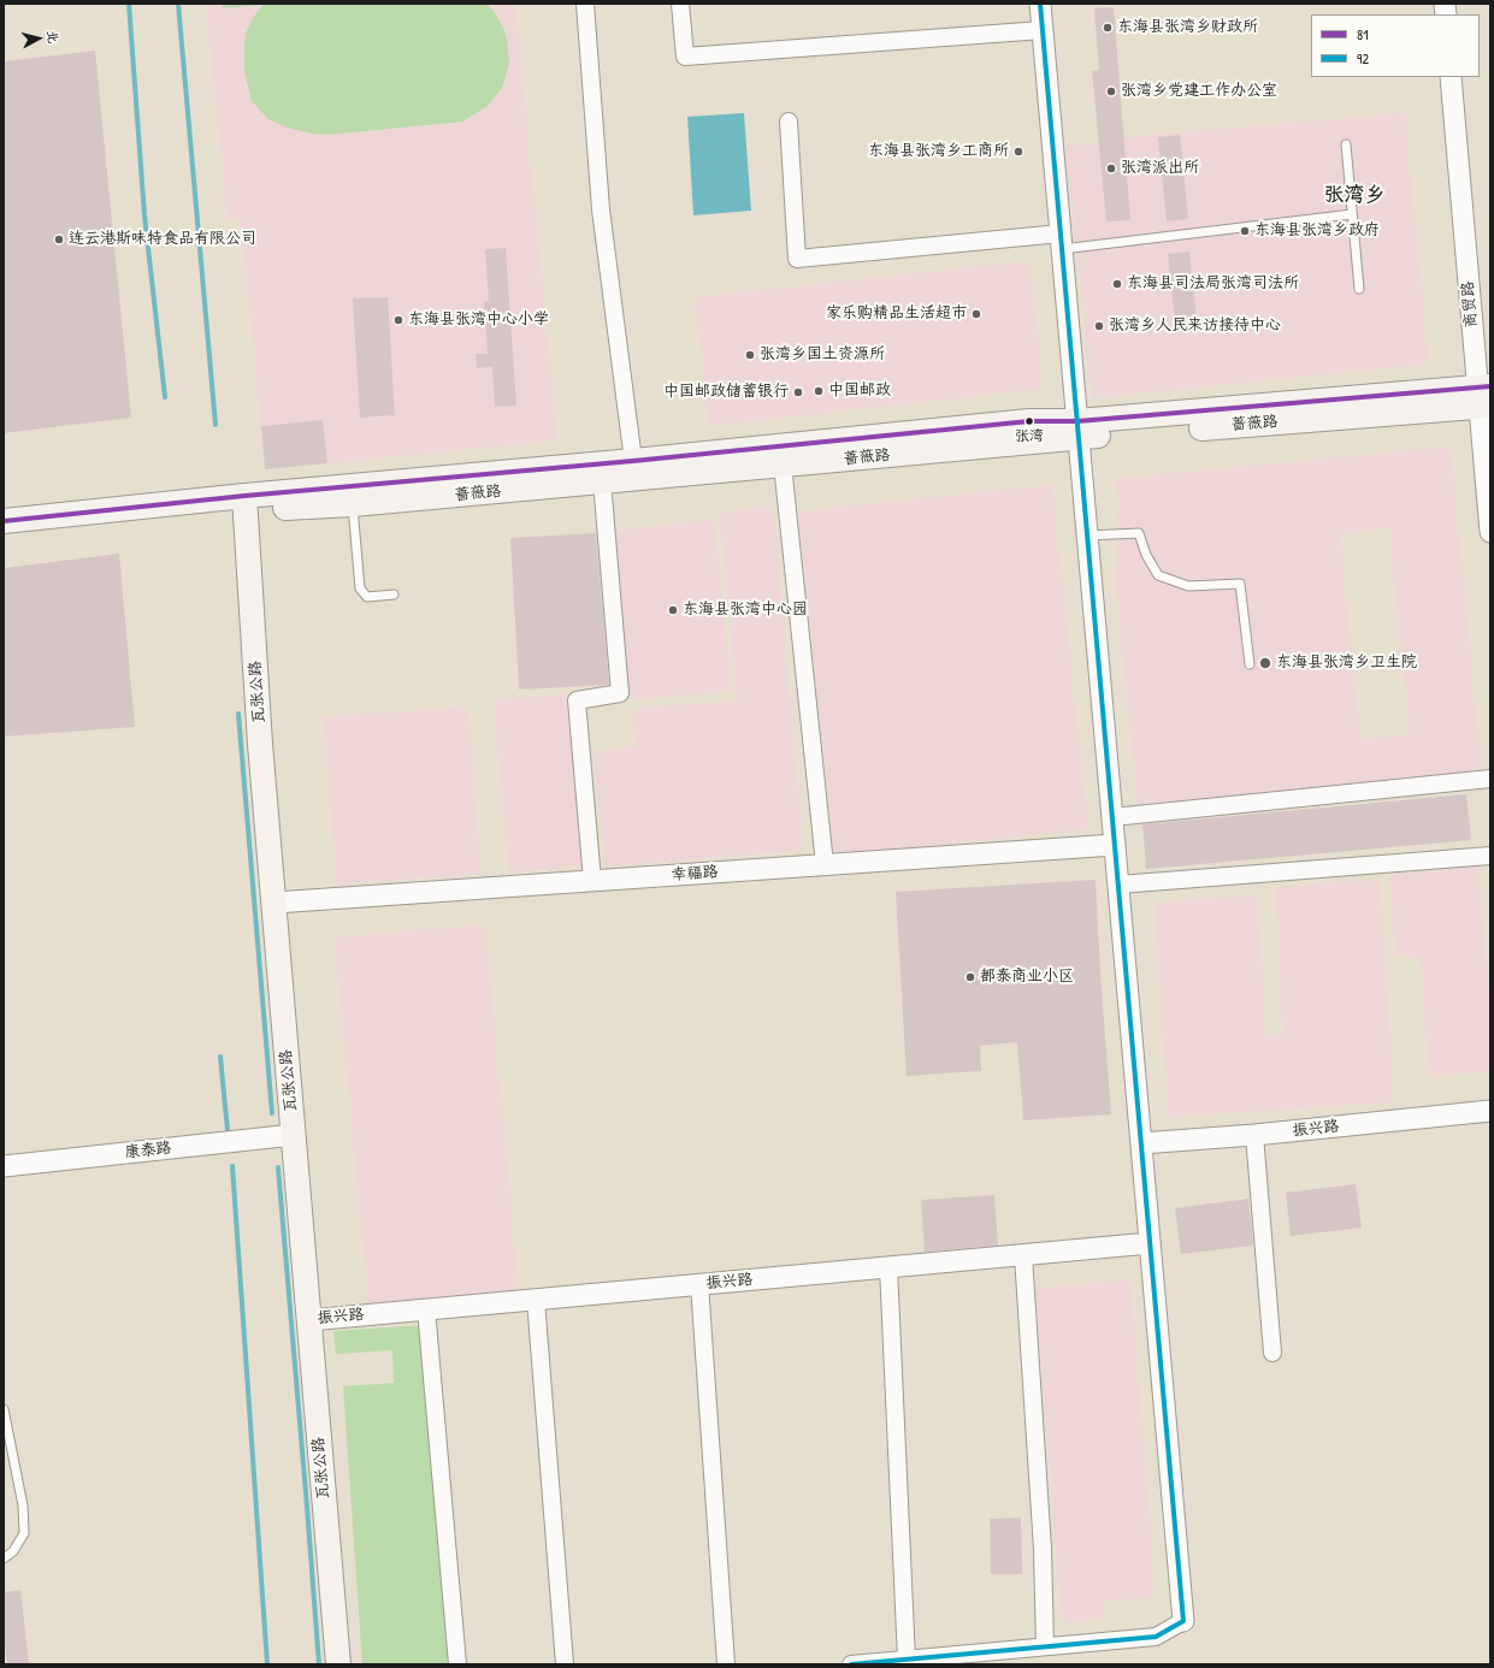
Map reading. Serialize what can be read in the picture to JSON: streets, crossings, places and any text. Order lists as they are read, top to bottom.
{
  "streets": {
    "main road": ["蔷薇路", "瓦张公路"],
    "street": [
      "商贸路",
      "幸福路",
      "振兴路",
      "康泰路"
    ]
  },
  "crossings": [
    ["商贸路", "蔷薇路"],
    ["蔷薇路", "瓦张公路"],
    ["瓦张公路", "幸福路"],
    ["瓦张公路", "振兴路"],
    ["瓦张公路", "康泰路"]
  ],
  "districts": ["张湾乡"],
  "places": [
    "东海县张湾乡财政所",
    "张湾乡党建工作办公室",
    "东海县张湾乡工商所",
    "张湾派出所",
    "东海县张湾乡政府",
    "连云港斯味特食品有限公司",
    "东海县司法局张湾司法所",
    "家乐购精品生活超市",
    "东海县张湾中心小学",
    "张湾乡人民来访接待中心",
    "张湾乡国土资源所",
    "中国邮政",
    "中国邮政储蓄银行",
    "张湾",
    "东海县张湾中心园",
    "东海县张湾乡卫生院",
    "都泰商业小区"
  ],
  "lines": ["transit line 92", "transit line 81"],
  "legend": ["81", "92"],
  "north": "right"
}
